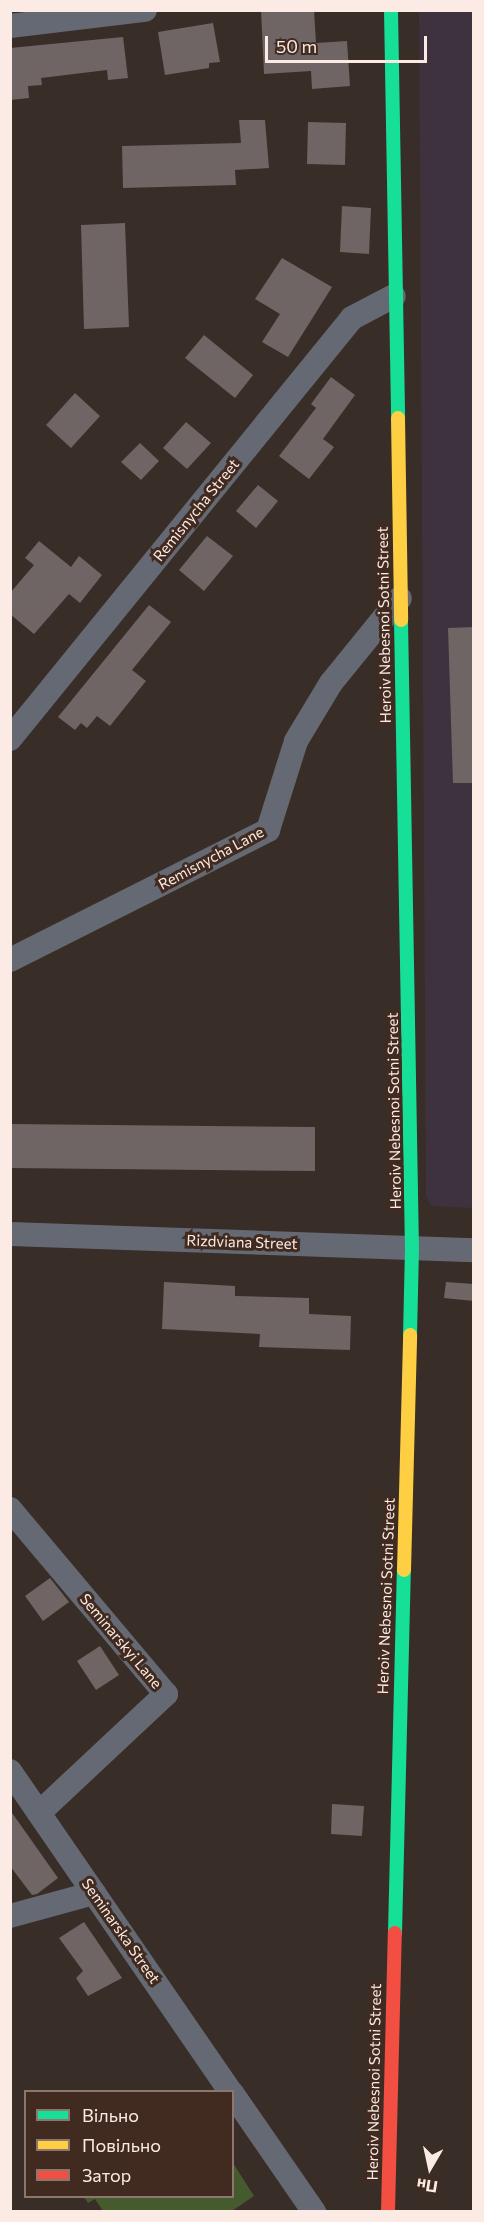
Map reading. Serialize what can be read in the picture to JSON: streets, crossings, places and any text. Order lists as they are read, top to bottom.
{
  "streets": {
    "street": [
      "Remisnycha Street",
      "Heroiv Nebesnoi Sotni Street",
      "Remisnycha Lane",
      "Rizdviana Street",
      "Seminarskyi Lane",
      "Seminarska Street"
    ]
  },
  "crossings": [
    ["Remisnycha Street", "Heroiv Nebesnoi Sotni Street"],
    ["Heroiv Nebesnoi Sotni Street", "Remisnycha Lane"],
    ["Heroiv Nebesnoi Sotni Street", "Rizdviana Street"],
    ["Seminarskyi Lane", "Seminarska Street"]
  ],
  "legend": ["Вільно", "Повільно", "Затор"],
  "scale_bar": "50 m",
  "north": "bottom"
}
